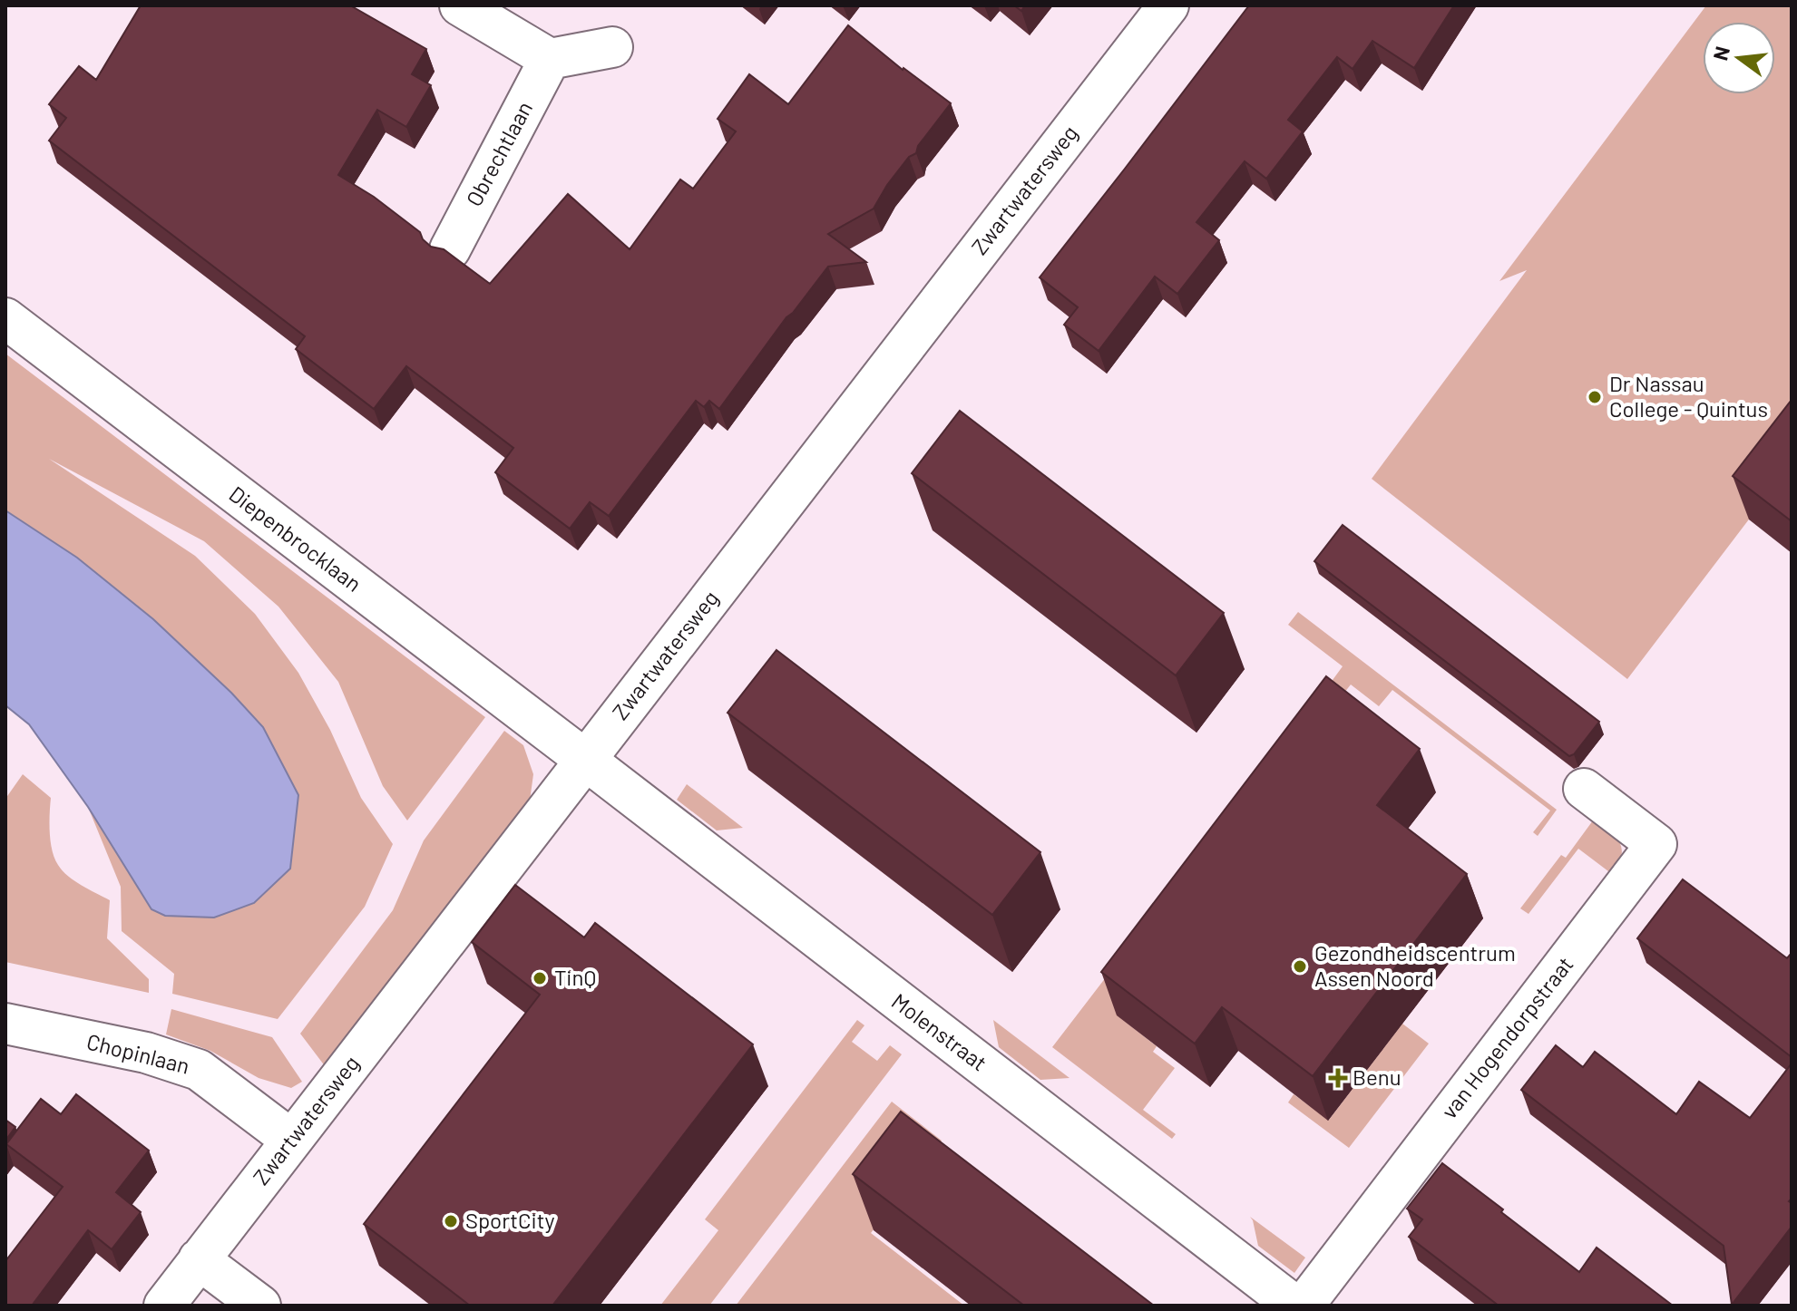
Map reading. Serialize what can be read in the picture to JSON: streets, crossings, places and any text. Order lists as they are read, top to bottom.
{
  "streets": {
    "street": [
      "Obrechtlaan",
      "Zwartwatersweg",
      "Diepenbrocklaan",
      "Molenstraat",
      "van Hogendorpstraat",
      "Chopinlaan"
    ]
  },
  "crossings": [
    ["Zwartwatersweg", "Diepenbrocklaan"],
    ["Zwartwatersweg", "Molenstraat"],
    ["Zwartwatersweg", "Chopinlaan"],
    ["Diepenbrocklaan", "Molenstraat"]
  ],
  "places": {
    "other": [
      "Dr Nassau College - Quintus",
      "Gezondheidscentrum Assen Noord",
      "TinQ",
      "SportCity"
    ],
    "health": ["Benu"]
  },
  "north": "left"
}
